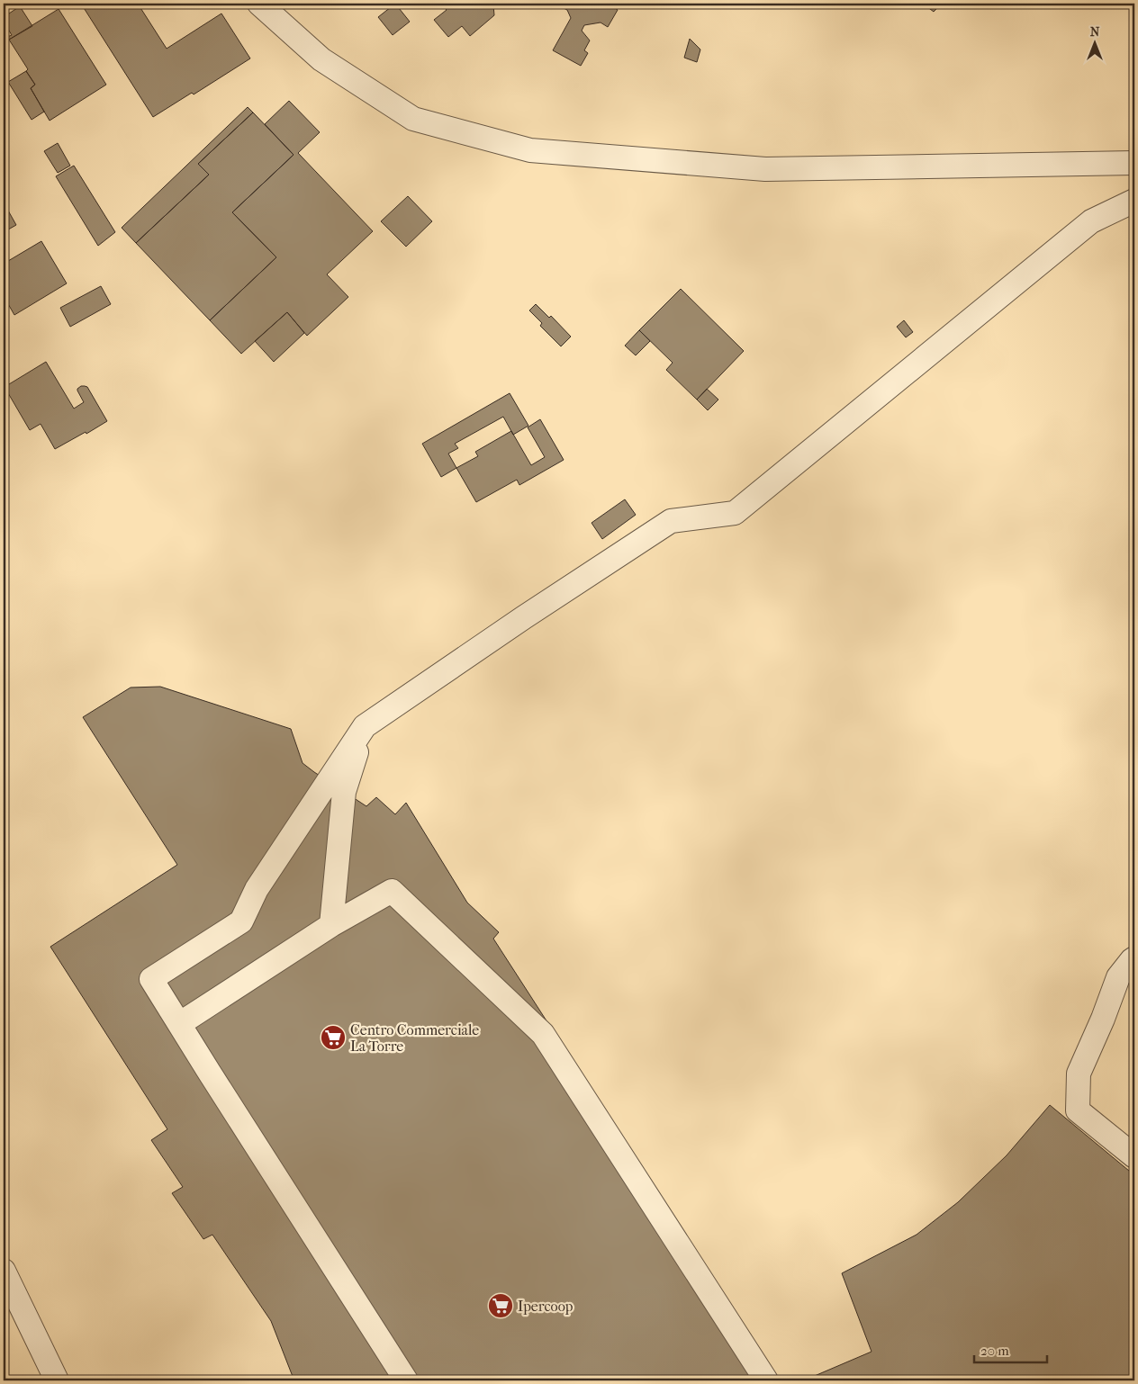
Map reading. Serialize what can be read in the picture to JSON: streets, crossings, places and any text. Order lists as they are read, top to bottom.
{
  "places": {
    "supermarket": ["Centro Commerciale La Torre", "Ipercoop"]
  },
  "scale_bar": "20 m",
  "north": "top"
}
